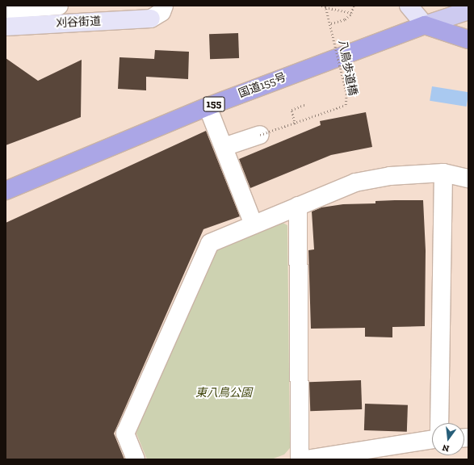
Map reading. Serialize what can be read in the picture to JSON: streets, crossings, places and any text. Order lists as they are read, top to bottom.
{
  "streets": {
    "highway": ["国道155号", "155"],
    "street": ["刈谷街道"],
    "path": ["八鳥歩道橋"]
  },
  "parks": ["東八鳥公園"],
  "north": "bottom"
}
